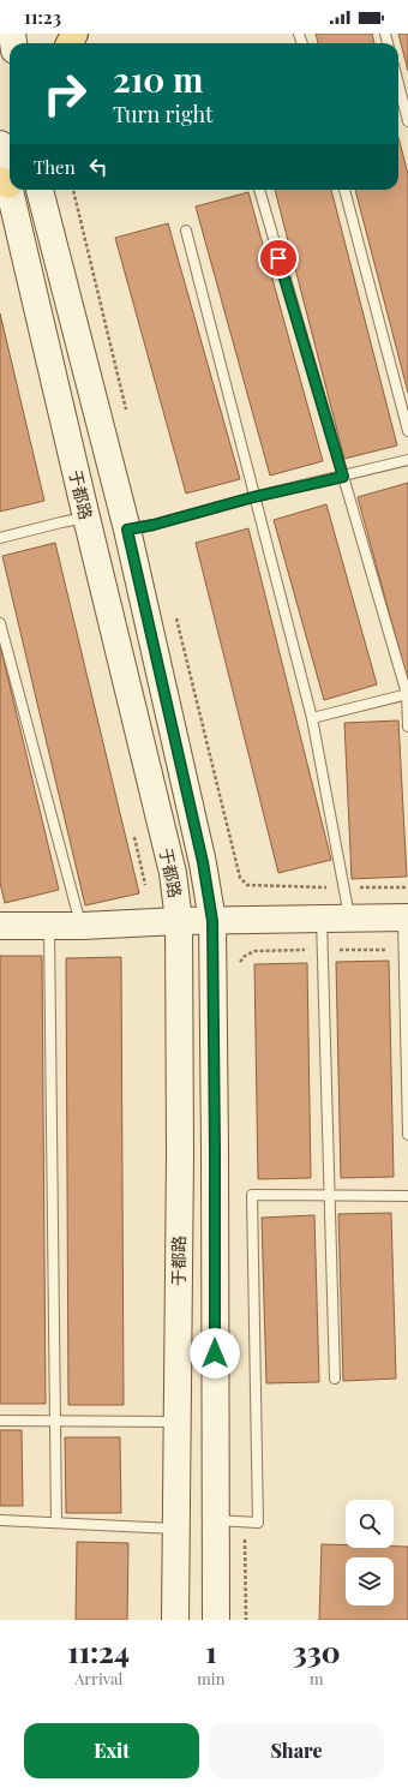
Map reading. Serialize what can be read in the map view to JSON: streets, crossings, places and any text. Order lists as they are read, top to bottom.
{
  "streets": {
    "main road": ["于都路"]
  },
  "page": {
    "status": "11:23",
    "turn": ["210 m", "Turn right"],
    "then": "Then",
    "eta": [
      "11:24",
      "Arrival",
      "1",
      "min",
      "330",
      "m"
    ],
    "buttons": ["Exit", "Share"]
  }
}
